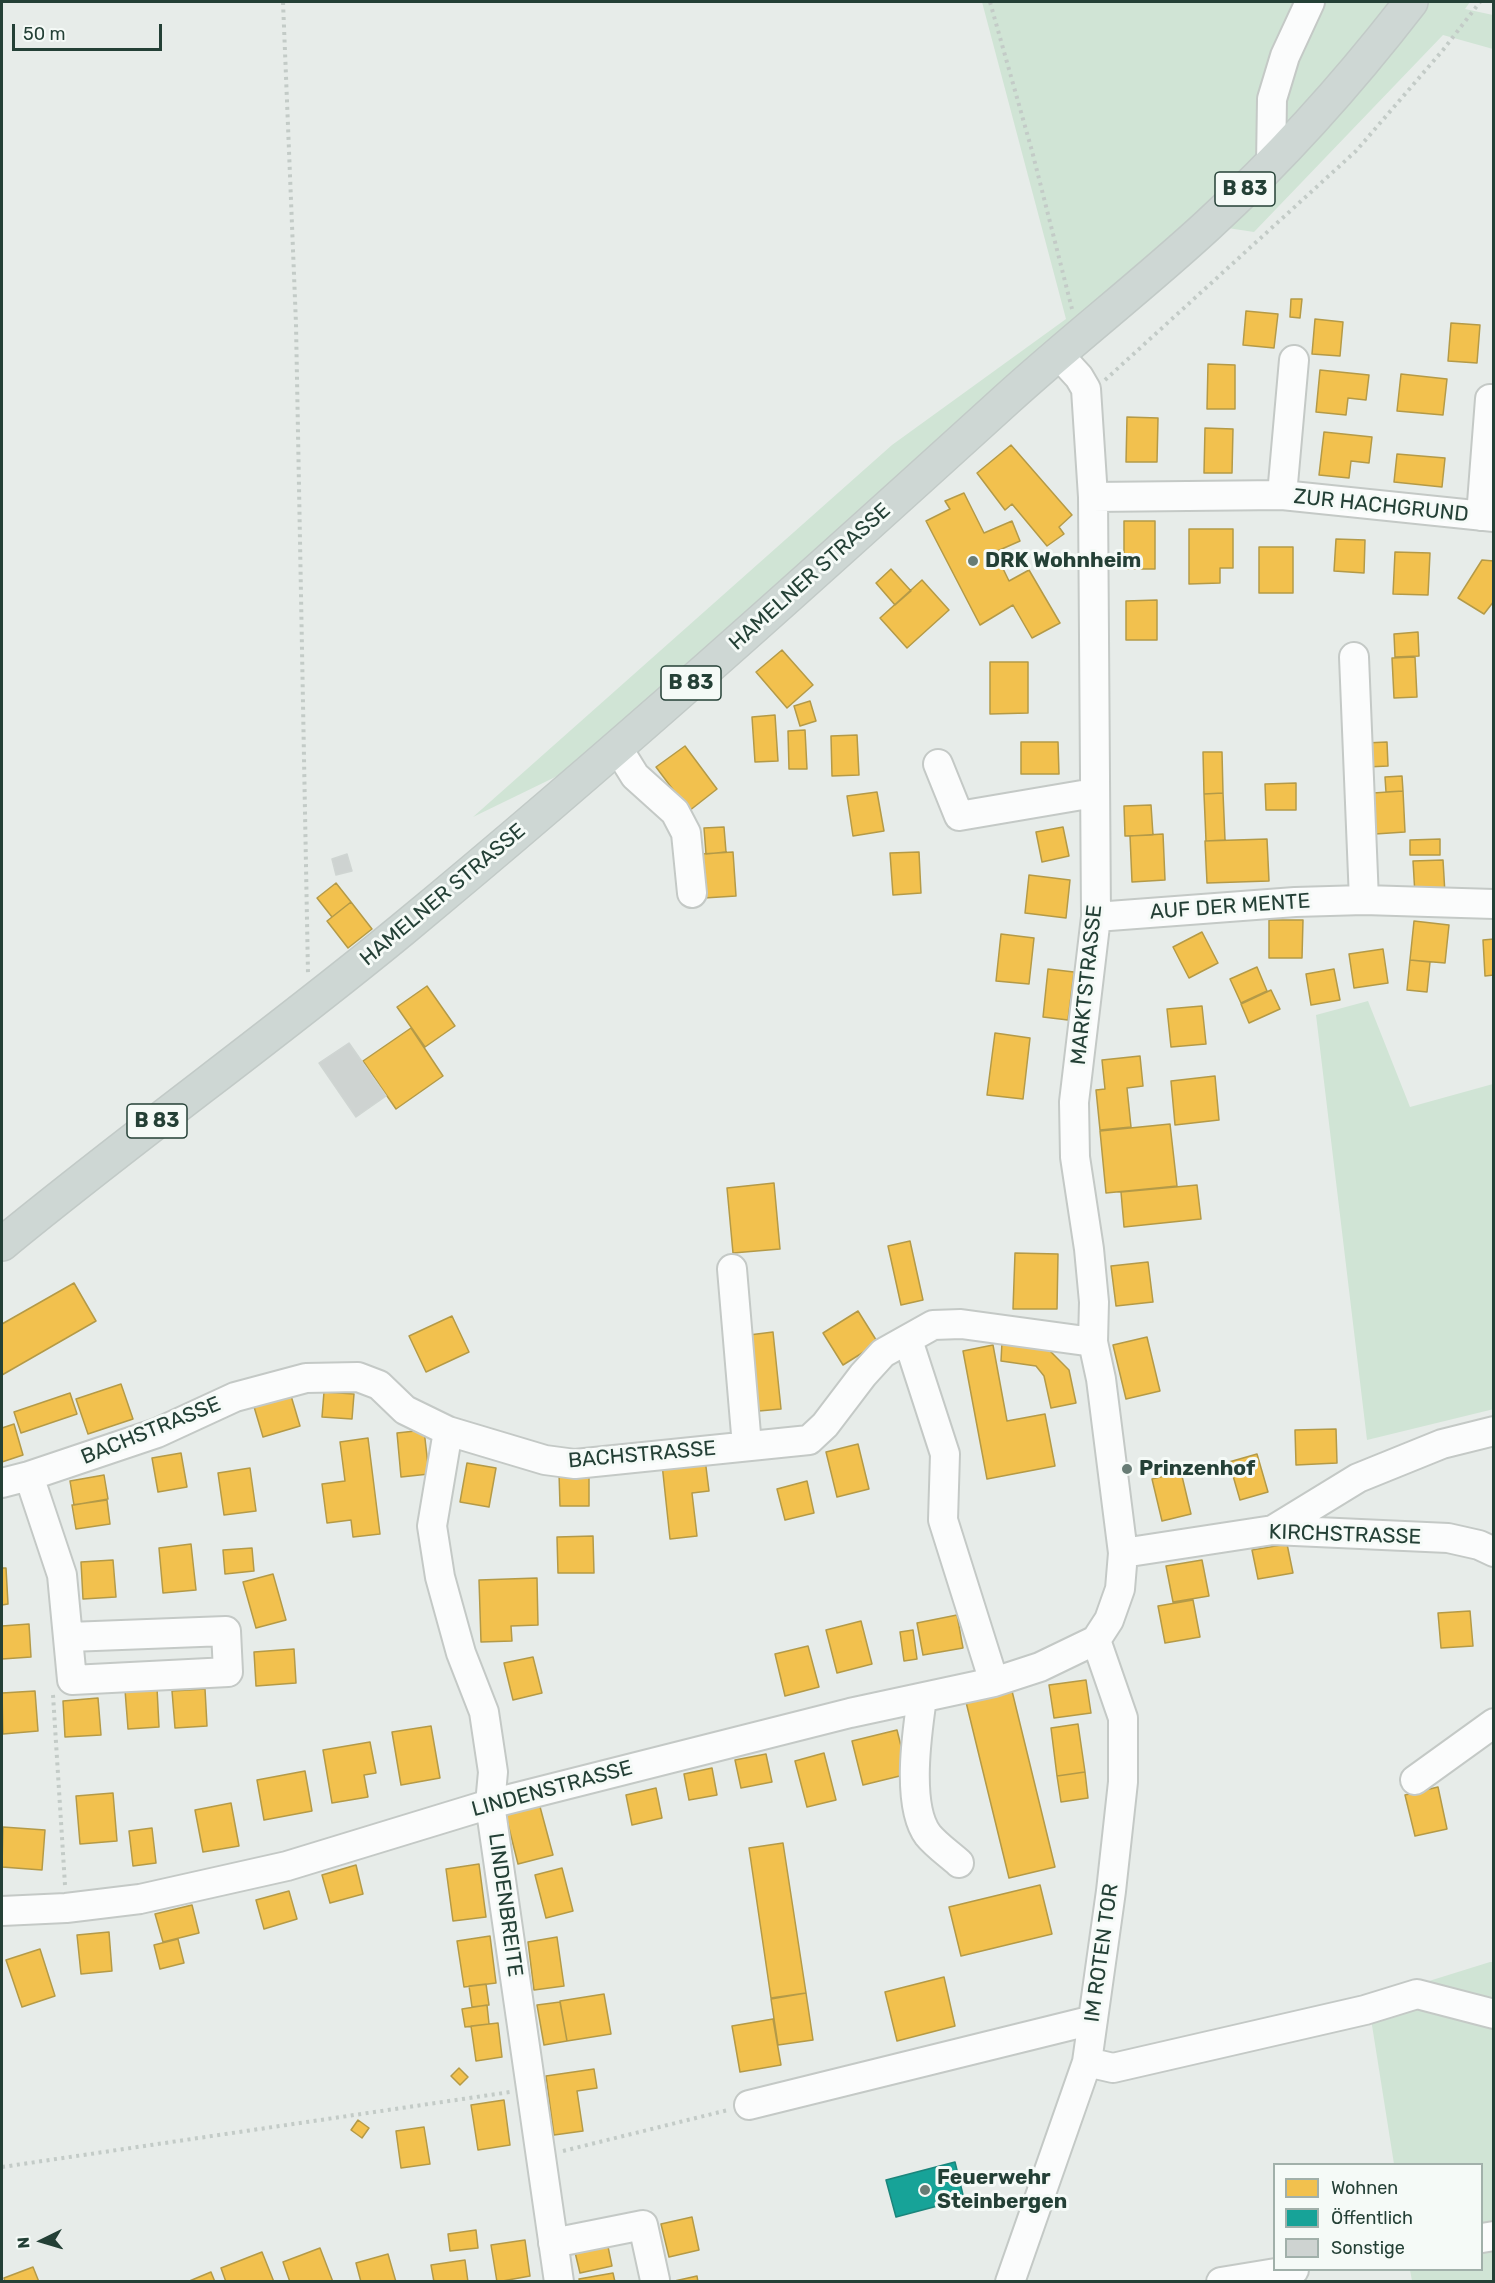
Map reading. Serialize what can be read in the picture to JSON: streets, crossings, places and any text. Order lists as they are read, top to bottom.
{
  "streets": {
    "main road": ["B 83", "HAMELNER STRASSE"],
    "street": [
      "ZUR HACHGRUND",
      "AUF DER MENTE",
      "MARKTSTRASSE",
      "BACHSTRASSE",
      "KIRCHSTRASSE",
      "LINDENSTRASSE",
      "LINDENBREITE",
      "IM ROTEN TOR"
    ]
  },
  "crossings": [
    ["ZUR HACHGRUND", "MARKTSTRASSE"],
    ["AUF DER MENTE", "MARKTSTRASSE"],
    ["MARKTSTRASSE", "BACHSTRASSE"],
    ["MARKTSTRASSE", "KIRCHSTRASSE"],
    ["MARKTSTRASSE", "LINDENSTRASSE"],
    ["MARKTSTRASSE", "IM ROTEN TOR"],
    ["BACHSTRASSE", "LINDENBREITE"],
    ["LINDENSTRASSE", "LINDENBREITE"],
    ["LINDENSTRASSE", "IM ROTEN TOR"]
  ],
  "places": ["DRK Wohnheim", "Prinzenhof", "Feuerwehr Steinbergen"],
  "legend": ["Wohnen", "Öffentlich", "Sonstige"],
  "scale_bar": "50 m",
  "north": "left"
}
